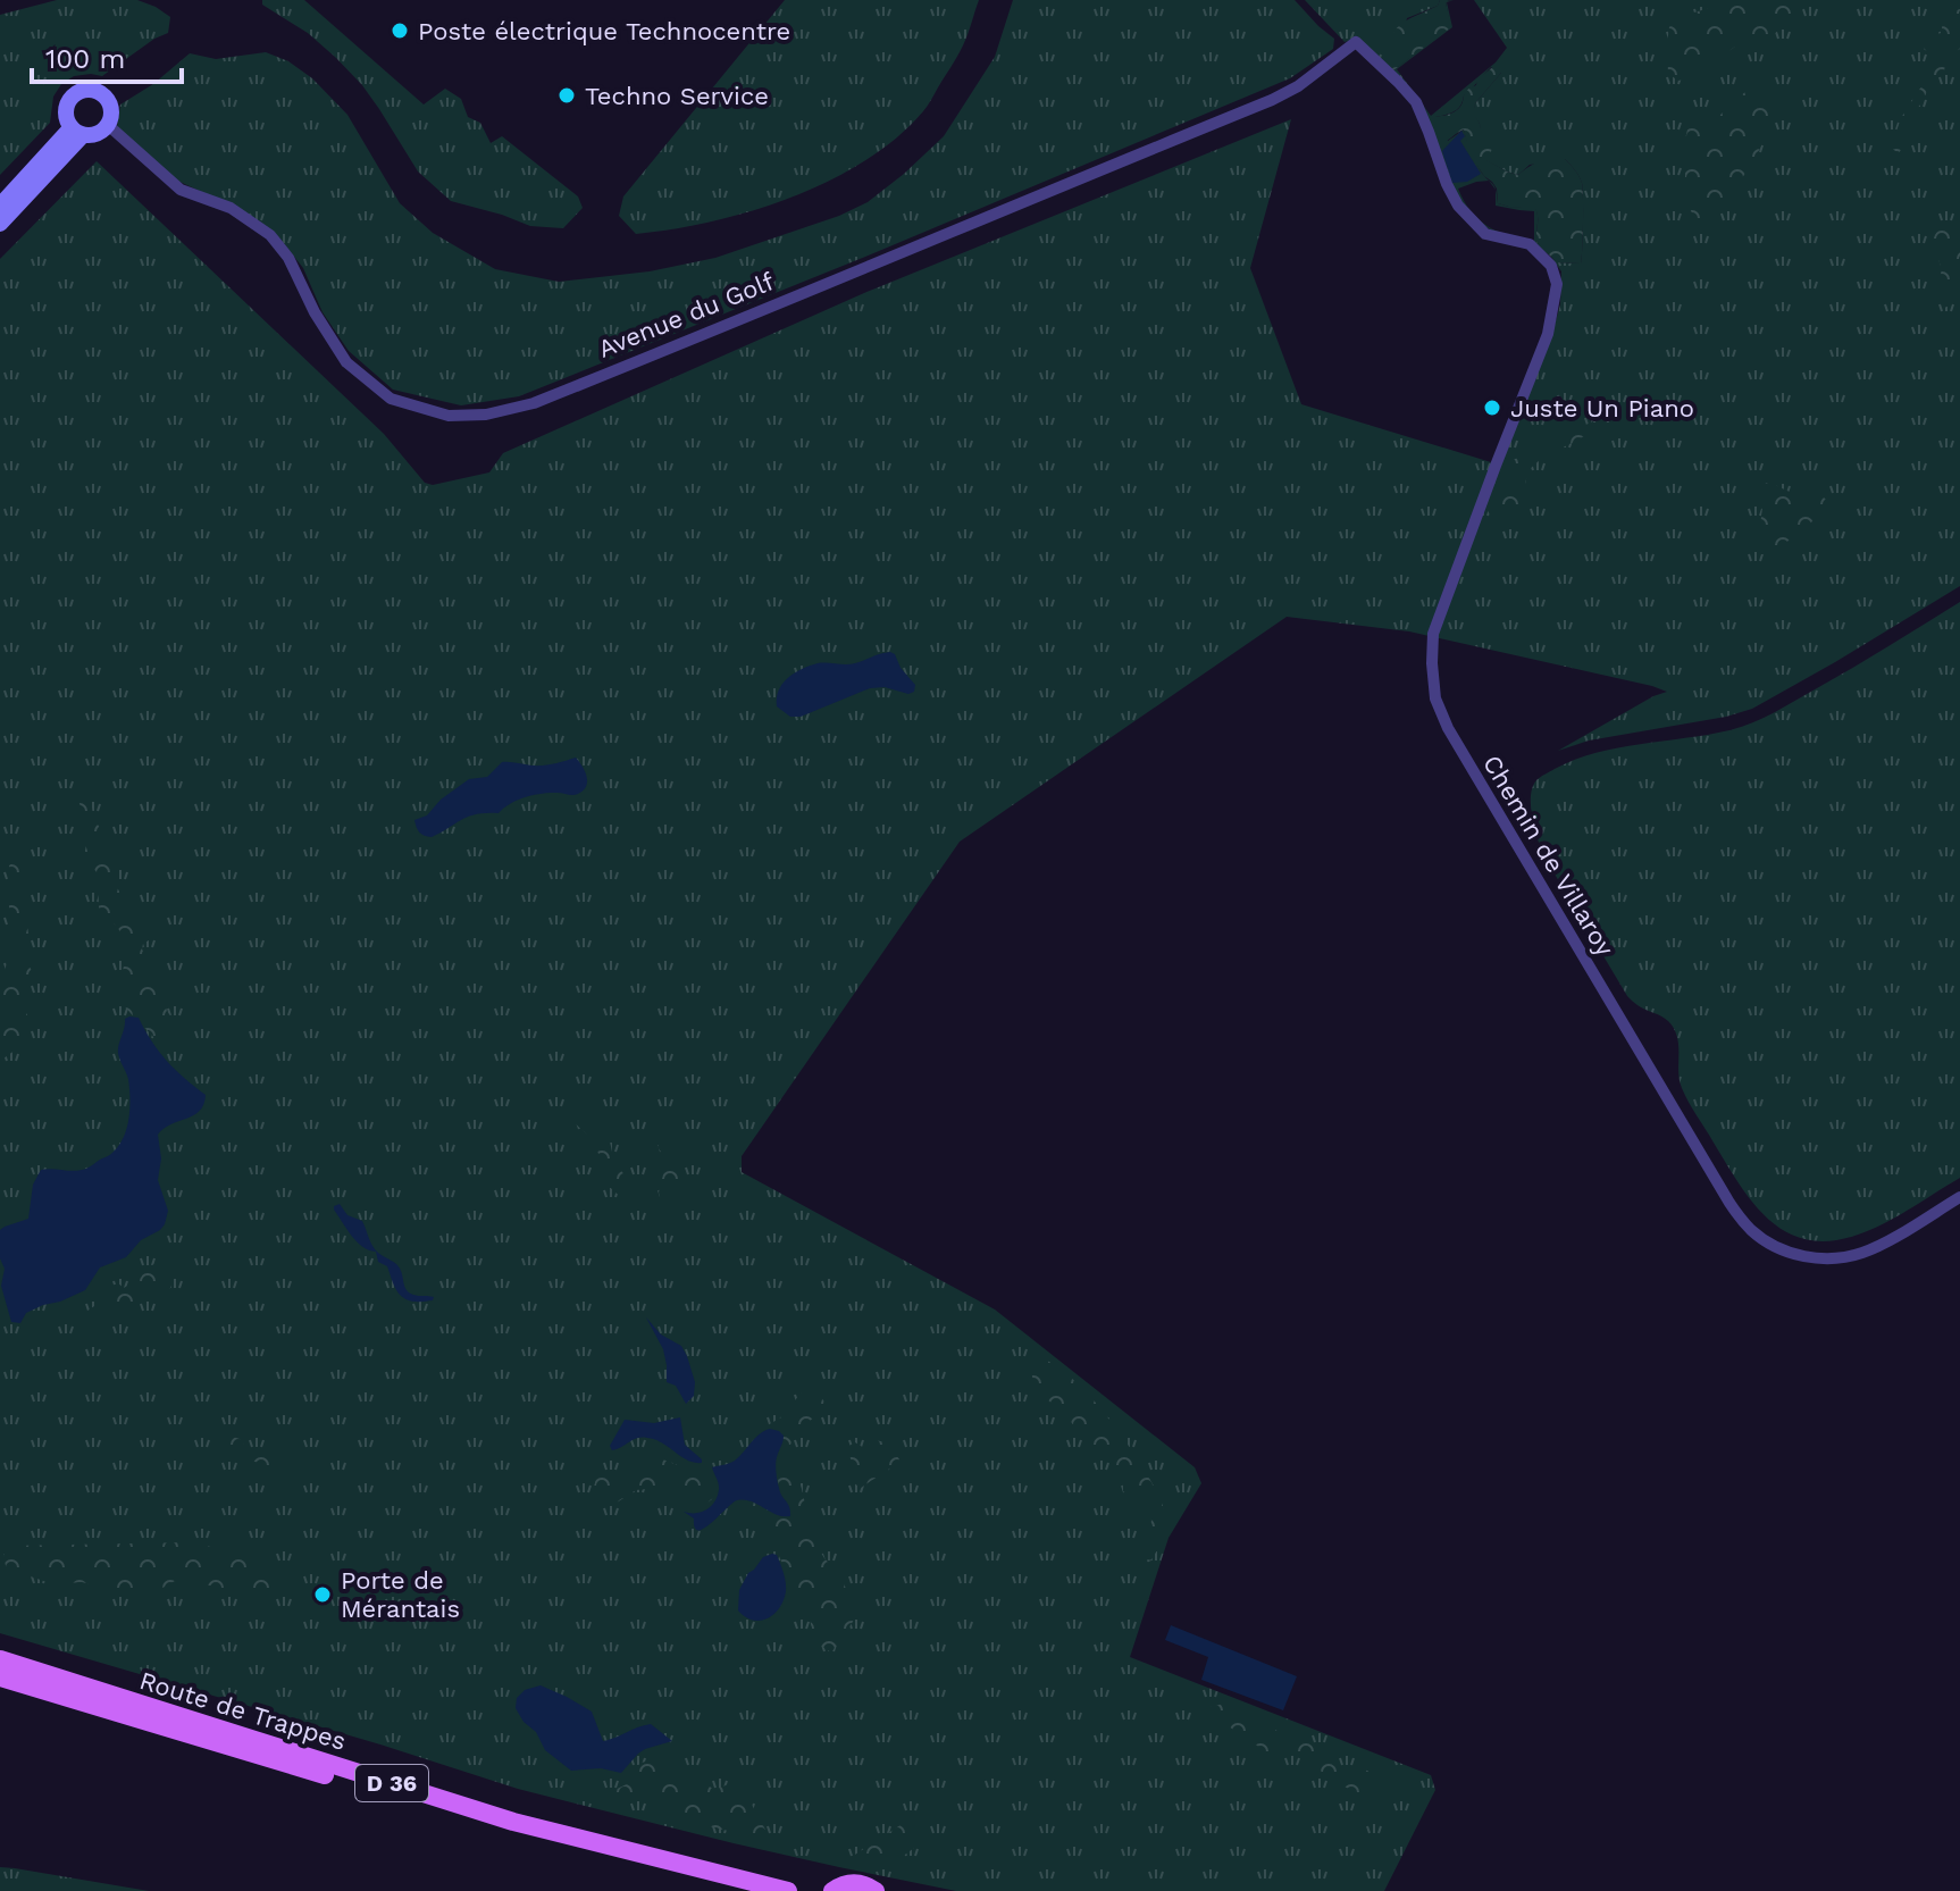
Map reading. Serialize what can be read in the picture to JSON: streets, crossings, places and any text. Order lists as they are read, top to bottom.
{
  "streets": {
    "main road": ["Route de Trappes", "D 36"],
    "street": ["Avenue du Golf", "Chemin de Villaroy"]
  },
  "crossings": [
    ["Avenue du Golf", "Chemin de Villaroy"]
  ],
  "places": [
    "Poste électrique Technocentre",
    "Techno Service",
    "Juste Un Piano",
    "Porte de Mérantais"
  ],
  "scale_bar": "100 m"
}
